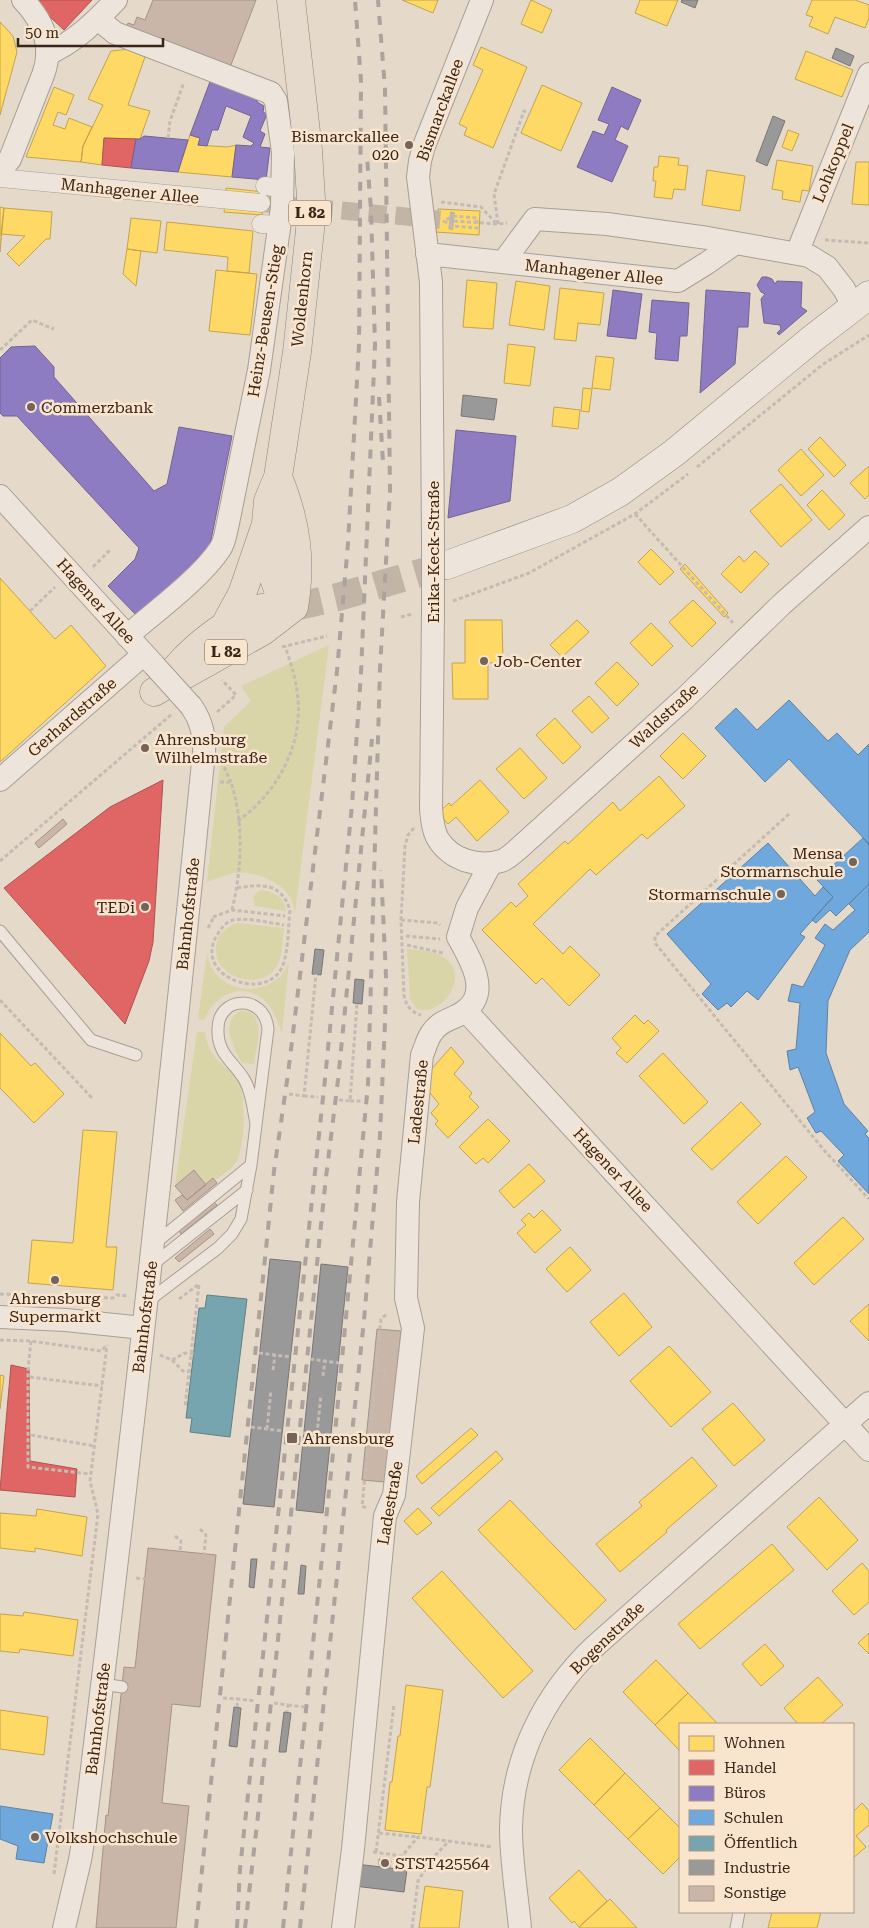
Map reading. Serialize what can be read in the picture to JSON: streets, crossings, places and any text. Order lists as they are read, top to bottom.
{
  "streets": {
    "main road": ["L 82", "Woldenhorn"],
    "street": [
      "Bismarckallee",
      "Lohkoppel",
      "Manhagener Allee",
      "Heinz-Beusen-Stieg",
      "Erika-Keck-Straße",
      "Hagener Allee",
      "Waldstraße",
      "Gerhardstraße",
      "Bahnhofstraße",
      "Ladestraße",
      "Bogenstraße"
    ]
  },
  "crossings": [
    ["Bismarckallee", "Manhagener Allee"],
    ["Bismarckallee", "Erika-Keck-Straße"],
    ["Manhagener Allee", "Erika-Keck-Straße"],
    ["Heinz-Beusen-Stieg", "Hagener Allee"],
    ["Erika-Keck-Straße", "Waldstraße"],
    ["Hagener Allee", "Gerhardstraße"],
    ["Hagener Allee", "Bahnhofstraße"],
    ["Hagener Allee", "Ladestraße"],
    ["Hagener Allee", "Bogenstraße"]
  ],
  "places": {
    "other": [
      "Bismarckallee 020",
      "Commerzbank",
      "Job-Center",
      "Ahrensburg Wilhelmstraße",
      "Mensa Stormarnschule",
      "Stormarnschule",
      "TEDi",
      "Ahrensburg Supermarkt",
      "Volkshochschule",
      "STST425564"
    ],
    "transit": ["Ahrensburg"]
  },
  "legend": [
    "Wohnen",
    "Handel",
    "Büros",
    "Schulen",
    "Öffentlich",
    "Industrie",
    "Sonstige"
  ],
  "scale_bar": "50 m"
}
